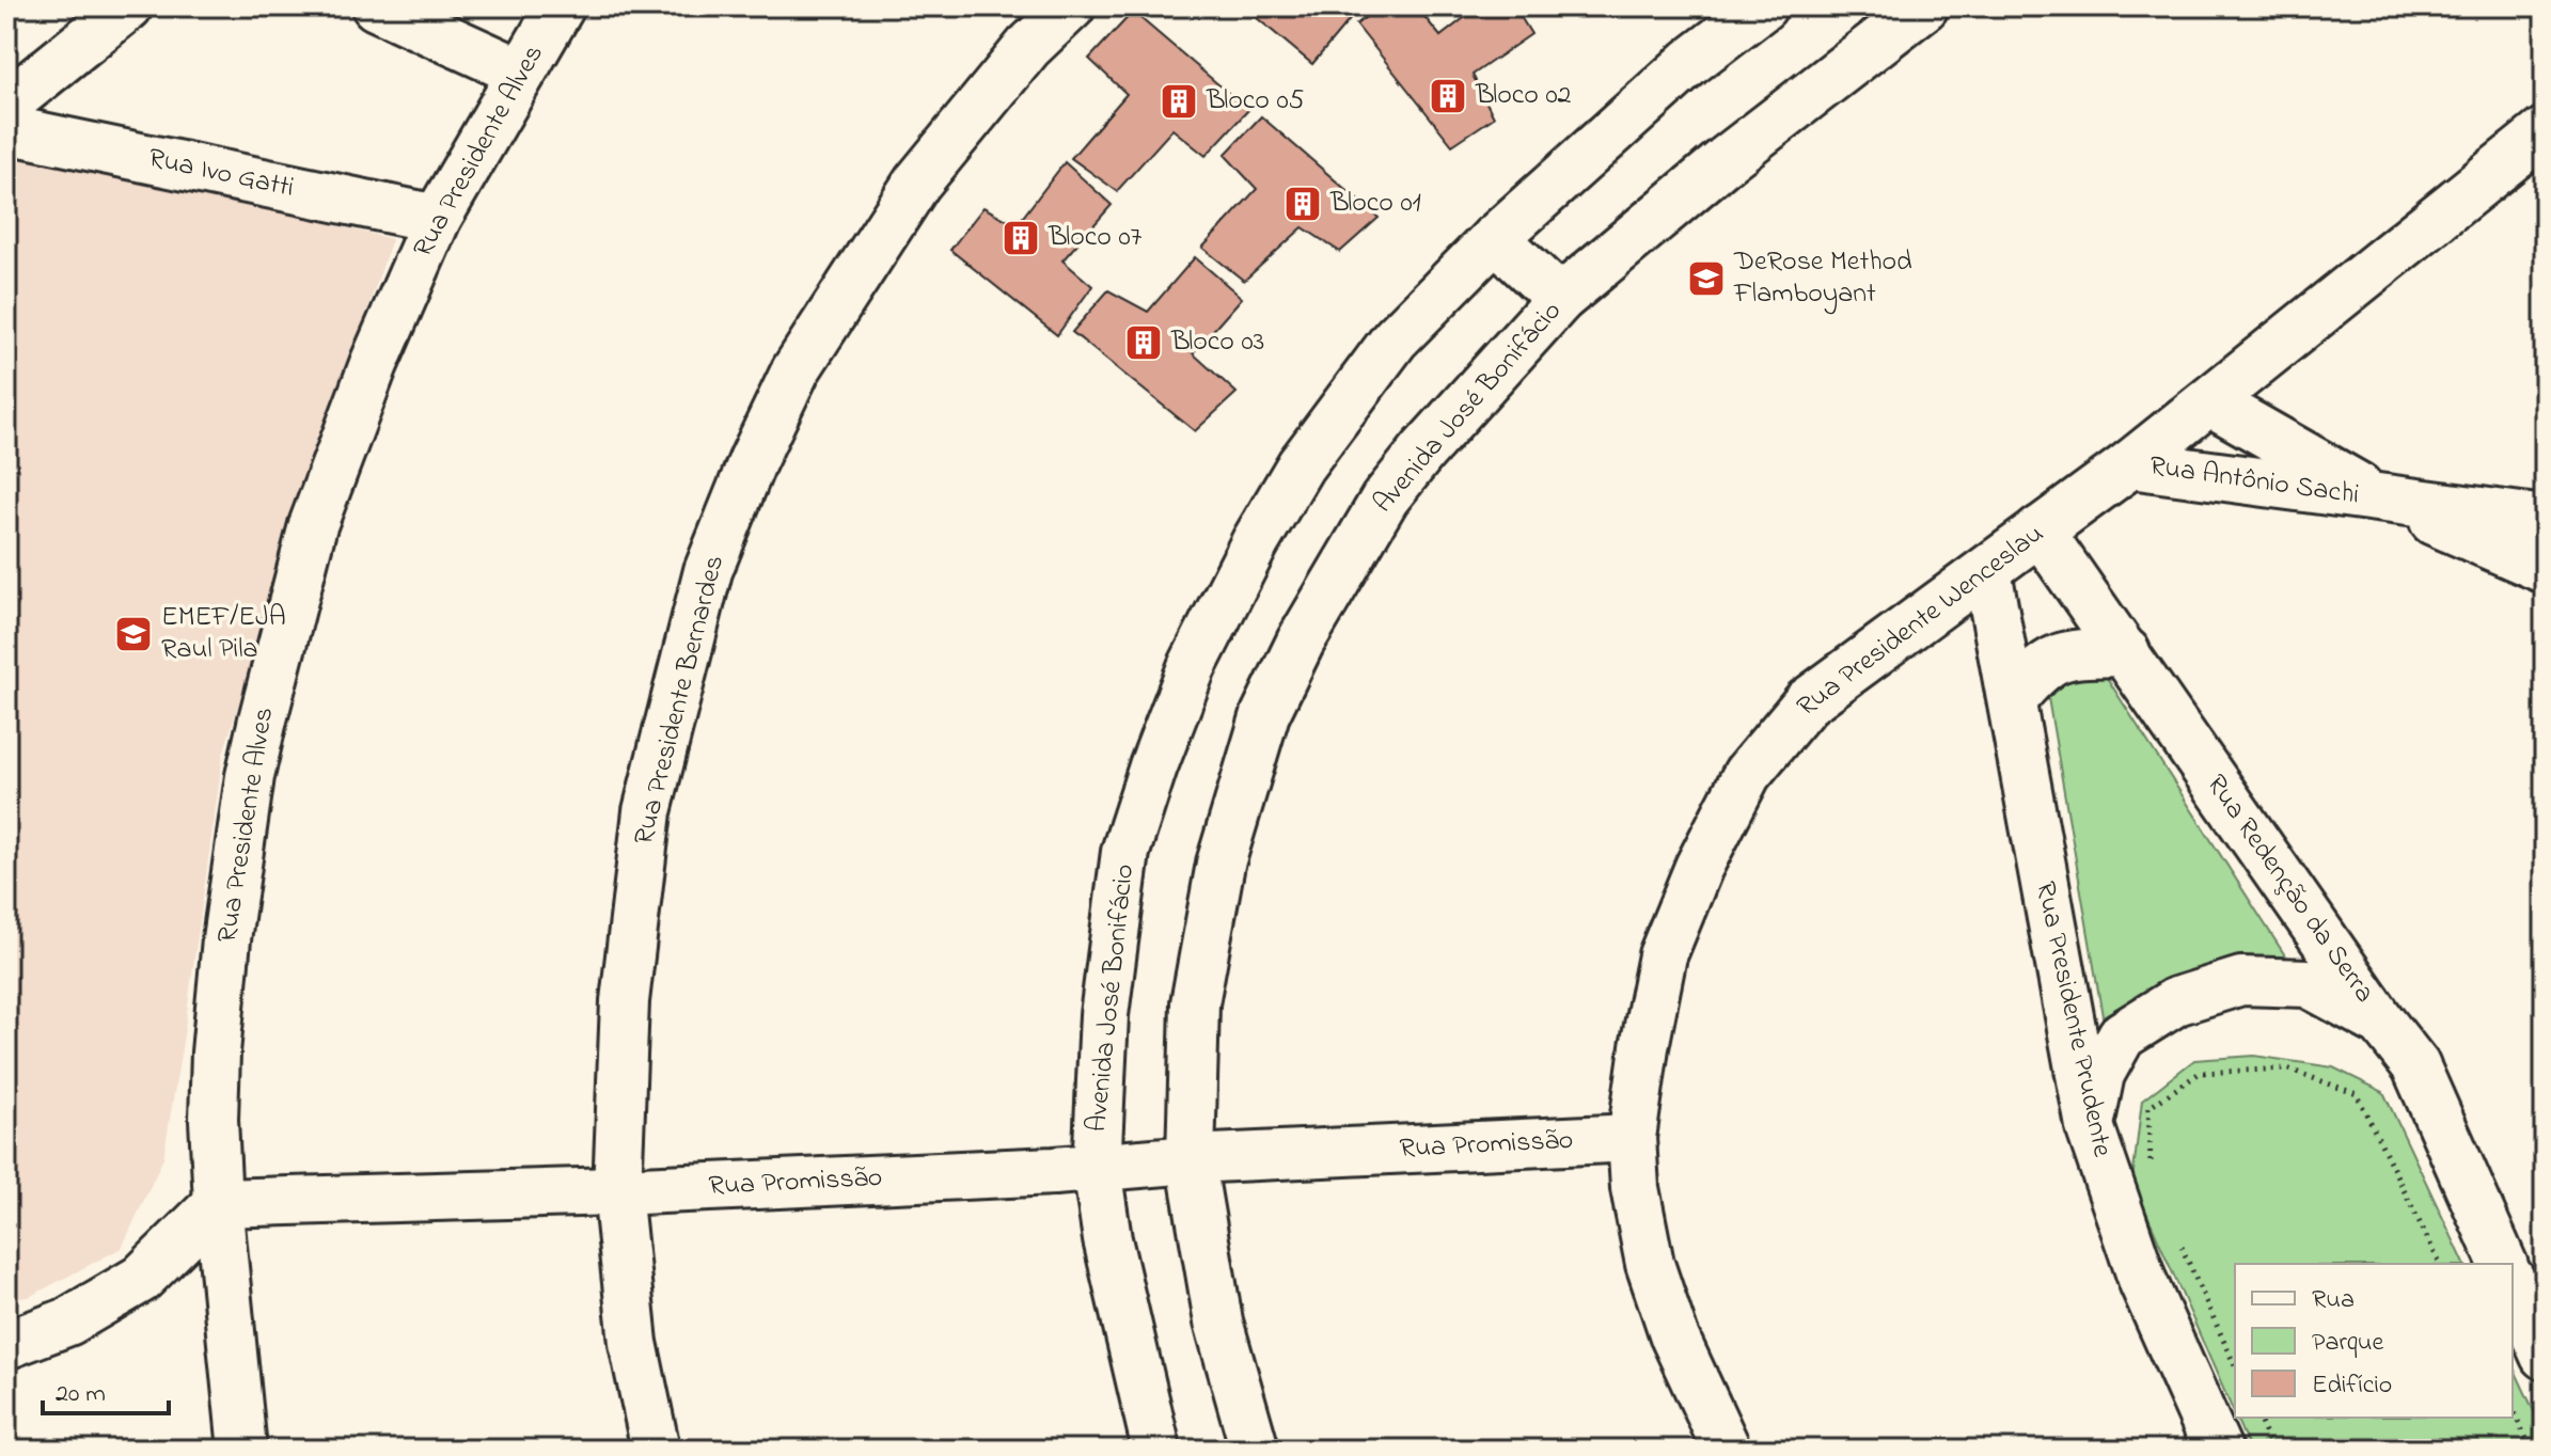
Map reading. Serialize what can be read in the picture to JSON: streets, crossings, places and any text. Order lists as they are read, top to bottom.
{
  "streets": {
    "street": [
      "Rua Presidente Alves",
      "Rua Ivo Gatti",
      "Avenida José Bonifácio",
      "Rua Antônio Sachi",
      "Rua Presidente Wenceslau",
      "Rua Presidente Bernardes",
      "Rua Redenção da Serra",
      "Rua Presidente Prudente",
      "Rua Promissão"
    ]
  },
  "crossings": [
    ["Rua Presidente Alves", "Rua Ivo Gatti"],
    ["Rua Presidente Alves", "Rua Promissão"],
    ["Avenida José Bonifácio", "Rua Promissão"],
    ["Rua Antônio Sachi", "Rua Presidente Wenceslau"],
    ["Rua Presidente Wenceslau", "Rua Redenção da Serra"],
    ["Rua Presidente Wenceslau", "Rua Presidente Prudente"],
    ["Rua Presidente Wenceslau", "Rua Promissão"],
    ["Rua Presidente Bernardes", "Rua Promissão"]
  ],
  "places": {
    "building": [
      "Bloco 02",
      "Bloco 05",
      "Bloco 01",
      "Bloco 07",
      "Bloco 03"
    ],
    "school or university": ["DeRose Method Flamboyant", "EMEF/EJA Raul Pila"]
  },
  "legend": ["Rua", "Parque", "Edifício"],
  "scale_bar": "20 m"
}
